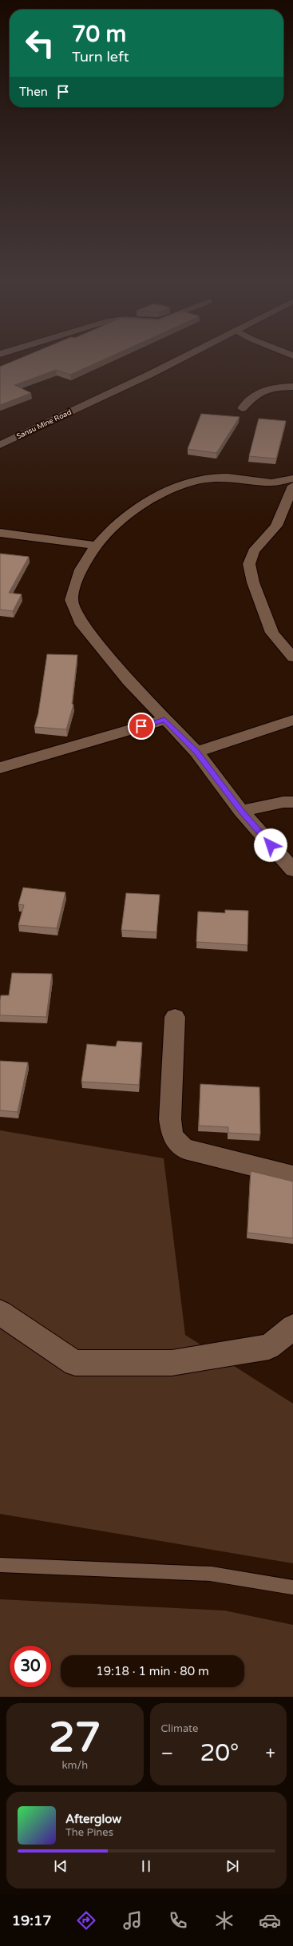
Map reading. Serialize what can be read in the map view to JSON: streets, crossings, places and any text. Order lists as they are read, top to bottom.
{
  "streets": {
    "street": ["Sansu Mine Road"]
  },
  "page": {
    "turn": ["70 m", "Turn left"],
    "then": "Then",
    "limit": "30",
    "trip": "19:18 · 1 min · 80 m",
    "tile": [
      ["27", "km/h"],
      "Climate"
    ],
    "heat": ["−", "20°", "+"],
    "song": ["Afterglow", "The Pines"],
    "tabs": "19:17"
  }
}
